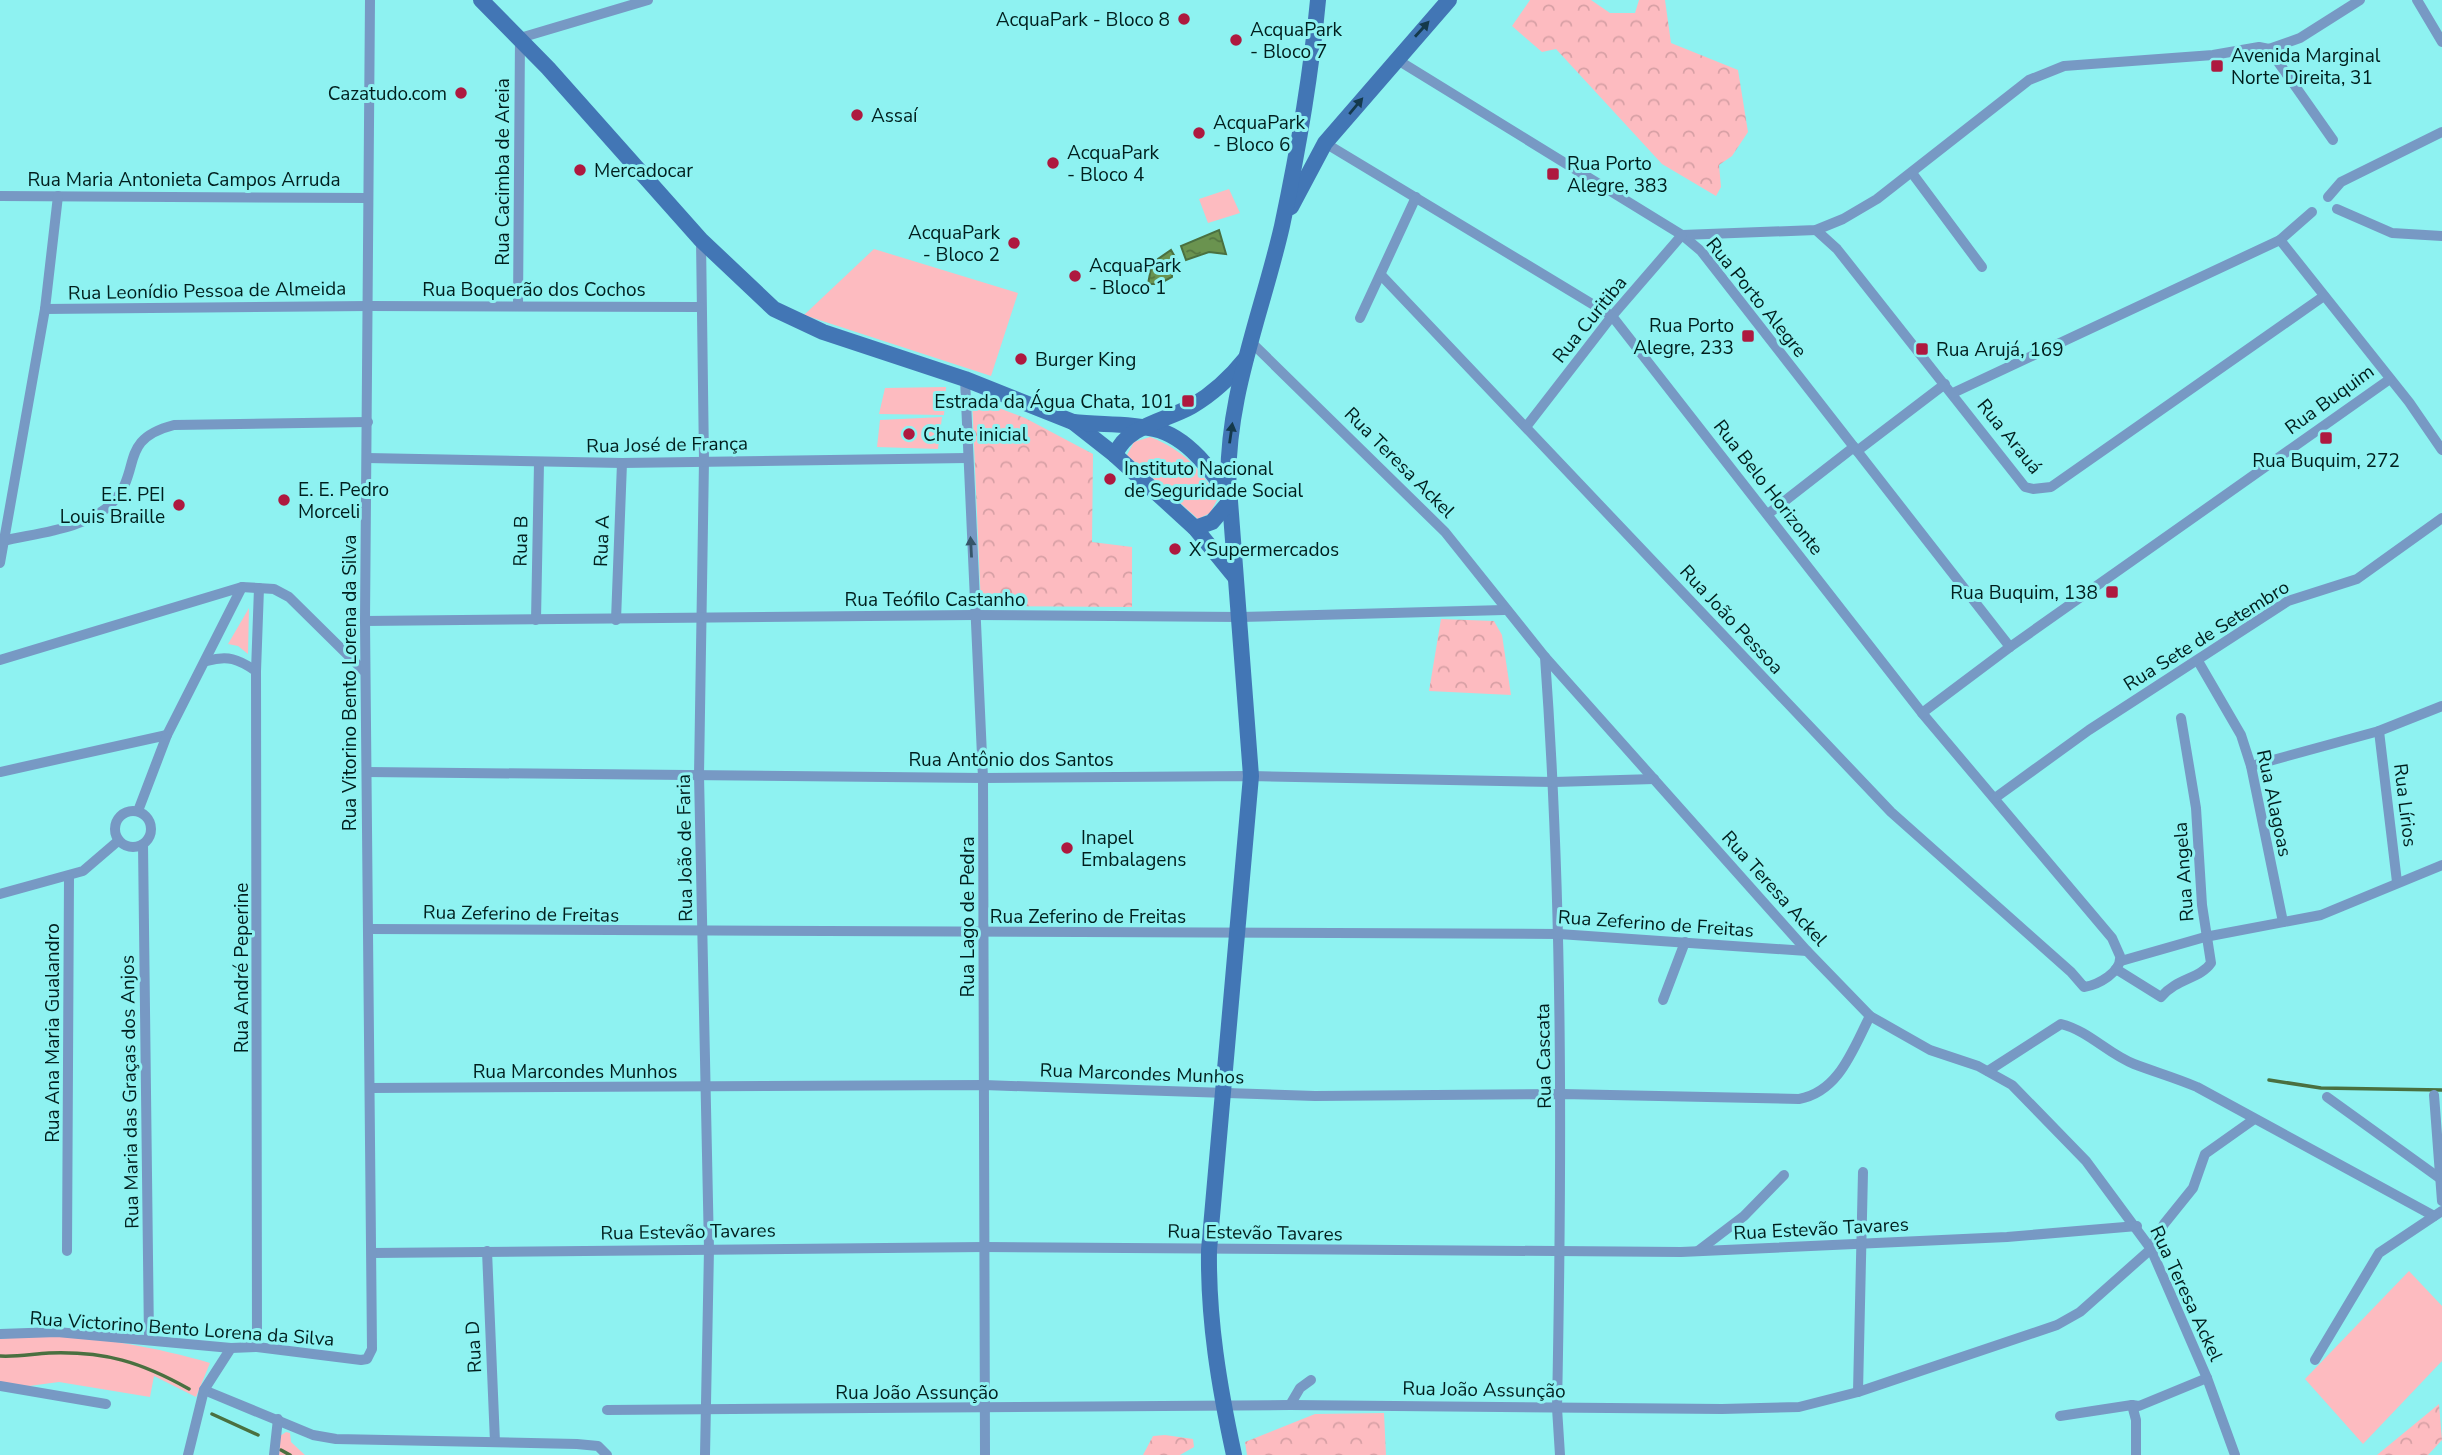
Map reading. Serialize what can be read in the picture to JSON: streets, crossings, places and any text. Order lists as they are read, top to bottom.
{
  "streets": {
    "street": [
      "Rua Cacimba de Areia",
      "Rua Maria Antonieta Campos Arruda",
      "Rua Boquerão dos Cochos",
      "Rua Leonídio Pessoa de Almeida",
      "Rua Porto Alegre",
      "Rua Curitiba",
      "Rua Buquim",
      "Rua Arauá",
      "Rua José de França",
      "Rua Teresa Ackel",
      "Rua Belo Horizonte",
      "Rua B",
      "Rua A",
      "Rua Teófilo Castanho",
      "Rua João Pessoa",
      "Rua Sete de Setembro",
      "Rua Vitorino Bento Lorena da Silva",
      "Rua Antônio dos Santos",
      "Rua Alagoas",
      "Rua Lírios",
      "Rua João de Faria",
      "Rua Angela",
      "Rua Zeferino de Freitas",
      "Rua Lago de Pedra",
      "Rua André Peperine",
      "Rua Ana Maria Gualandro",
      "Rua Cascata",
      "Rua Marcondes Munhos",
      "Rua Maria das Graças dos Anjos",
      "Rua Estevão Tavares",
      "Rua Victorino Bento Lorena da Silva",
      "Rua D",
      "Rua João Assunção"
    ]
  },
  "crossings": [
    ["Rua Cacimba de Areia", "Rua Boquerão dos Cochos"],
    ["Rua Maria Antonieta Campos Arruda", "Rua Vitorino Bento Lorena da Silva"],
    ["Rua Boquerão dos Cochos", "Rua Leonídio Pessoa de Almeida"],
    ["Rua Boquerão dos Cochos", "Rua Vitorino Bento Lorena da Silva"],
    ["Rua Boquerão dos Cochos", "Rua João de Faria"],
    ["Rua Leonídio Pessoa de Almeida", "Rua Vitorino Bento Lorena da Silva"],
    ["Rua Porto Alegre", "Rua Curitiba"],
    ["Rua Porto Alegre", "Rua Buquim"],
    ["Rua Curitiba", "Rua Belo Horizonte"],
    ["Rua Curitiba", "Rua João Pessoa"],
    ["Rua Buquim", "Rua Arauá"],
    ["Rua Buquim", "Rua Belo Horizonte"],
    ["Rua José de França", "Rua B"],
    ["Rua José de França", "Rua A"],
    ["Rua José de França", "Rua Vitorino Bento Lorena da Silva"],
    ["Rua José de França", "Rua João de Faria"],
    ["Rua José de França", "Rua Lago de Pedra"],
    ["Rua Teresa Ackel", "Rua Teófilo Castanho"],
    ["Rua Teresa Ackel", "Rua Antônio dos Santos"],
    ["Rua Teresa Ackel", "Rua Zeferino de Freitas"],
    ["Rua Teresa Ackel", "Rua Cascata"],
    ["Rua Teresa Ackel", "Rua Marcondes Munhos"],
    ["Rua Teresa Ackel", "Rua Estevão Tavares"],
    ["Rua Teresa Ackel", "Rua João Assunção"],
    ["Rua Belo Horizonte", "Rua João Pessoa"],
    ["Rua Belo Horizonte", "Rua Sete de Setembro"],
    ["Rua Belo Horizonte", "Rua Angela"],
    ["Rua B", "Rua Teófilo Castanho"],
    ["Rua A", "Rua Teófilo Castanho"],
    ["Rua Teófilo Castanho", "Rua Vitorino Bento Lorena da Silva"],
    ["Rua Teófilo Castanho", "Rua João de Faria"],
    ["Rua Teófilo Castanho", "Rua Lago de Pedra"],
    ["Rua João Pessoa", "Rua Angela"],
    ["Rua Sete de Setembro", "Rua Alagoas"],
    ["Rua Vitorino Bento Lorena da Silva", "Rua Antônio dos Santos"],
    ["Rua Vitorino Bento Lorena da Silva", "Rua Zeferino de Freitas"],
    ["Rua Vitorino Bento Lorena da Silva", "Rua Marcondes Munhos"],
    ["Rua Vitorino Bento Lorena da Silva", "Rua Estevão Tavares"],
    ["Rua Vitorino Bento Lorena da Silva", "Rua Victorino Bento Lorena da Silva"],
    ["Rua Antônio dos Santos", "Rua João de Faria"],
    ["Rua Antônio dos Santos", "Rua Lago de Pedra"],
    ["Rua Antônio dos Santos", "Rua Cascata"],
    ["Rua João de Faria", "Rua Zeferino de Freitas"],
    ["Rua João de Faria", "Rua Marcondes Munhos"],
    ["Rua João de Faria", "Rua Estevão Tavares"],
    ["Rua João de Faria", "Rua João Assunção"],
    ["Rua Zeferino de Freitas", "Rua Lago de Pedra"],
    ["Rua Zeferino de Freitas", "Rua Cascata"],
    ["Rua Lago de Pedra", "Rua Marcondes Munhos"],
    ["Rua Lago de Pedra", "Rua Estevão Tavares"],
    ["Rua Lago de Pedra", "Rua João Assunção"],
    ["Rua André Peperine", "Rua Victorino Bento Lorena da Silva"],
    ["Rua Cascata", "Rua Marcondes Munhos"],
    ["Rua Cascata", "Rua Estevão Tavares"],
    ["Rua Cascata", "Rua João Assunção"],
    ["Rua Maria das Graças dos Anjos", "Rua Victorino Bento Lorena da Silva"],
    ["Rua Estevão Tavares", "Rua D"]
  ],
  "places": {
    "other": [
      "AcquaPark - Bloco 8",
      "AcquaPark - Bloco 7",
      "Cazatudo.com",
      "Assaí",
      "AcquaPark - Bloco 6",
      "AcquaPark - Bloco 4",
      "Mercadocar",
      "AcquaPark - Bloco 2",
      "AcquaPark - Bloco 1",
      "Burger King",
      "Chute inicial",
      "Instituto Nacional de Seguridade Social",
      "E. E. Pedro Morceli",
      "E.E. PEI Louis Braille",
      "X Supermercados",
      "Inapel Embalagens"
    ],
    "transit": [
      "Avenida Marginal Norte Direita, 31",
      "Rua Porto Alegre, 383",
      "Rua Porto Alegre, 233",
      "Rua Arujá, 169",
      "Estrada da Água Chata, 101",
      "Rua Buquim, 272",
      "Rua Buquim, 138"
    ]
  }
}
